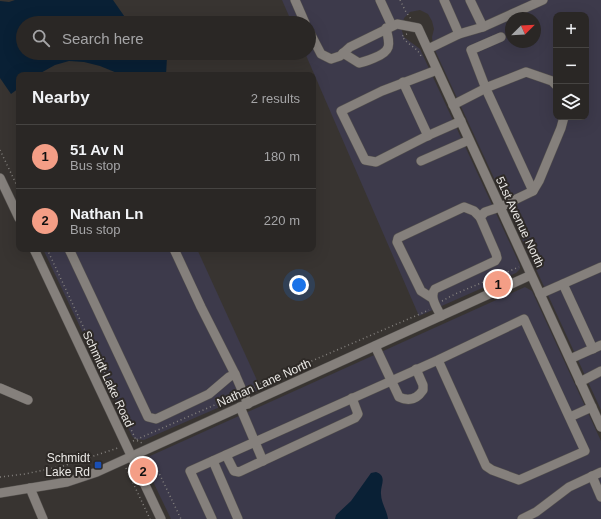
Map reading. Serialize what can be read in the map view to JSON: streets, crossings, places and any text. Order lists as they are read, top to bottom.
{
  "streets": {
    "street": ["51st Avenue North", "Schmidt Lake Road", "Nathan Lane North"]
  },
  "crossings": [
    ["51st Avenue North", "Nathan Lane North"],
    ["Schmidt Lake Road", "Nathan Lane North"]
  ],
  "places": {
    "transit": ["Schmidt Lake Rd"]
  },
  "north": "top right",
  "page": {
    "map_buttons": ["+", "−"],
    "search": "Search here",
    "heading": ["Nearby", "2 results"],
    "list": [
      {
        "mark": "1",
        "name": "51 Av N",
        "note": "Bus stop",
        "value": "180 m"
      },
      {
        "mark": "2",
        "name": "Nathan Ln",
        "note": "Bus stop",
        "value": "220 m"
      }
    ],
    "pins": ["1", "2"]
  }
}
